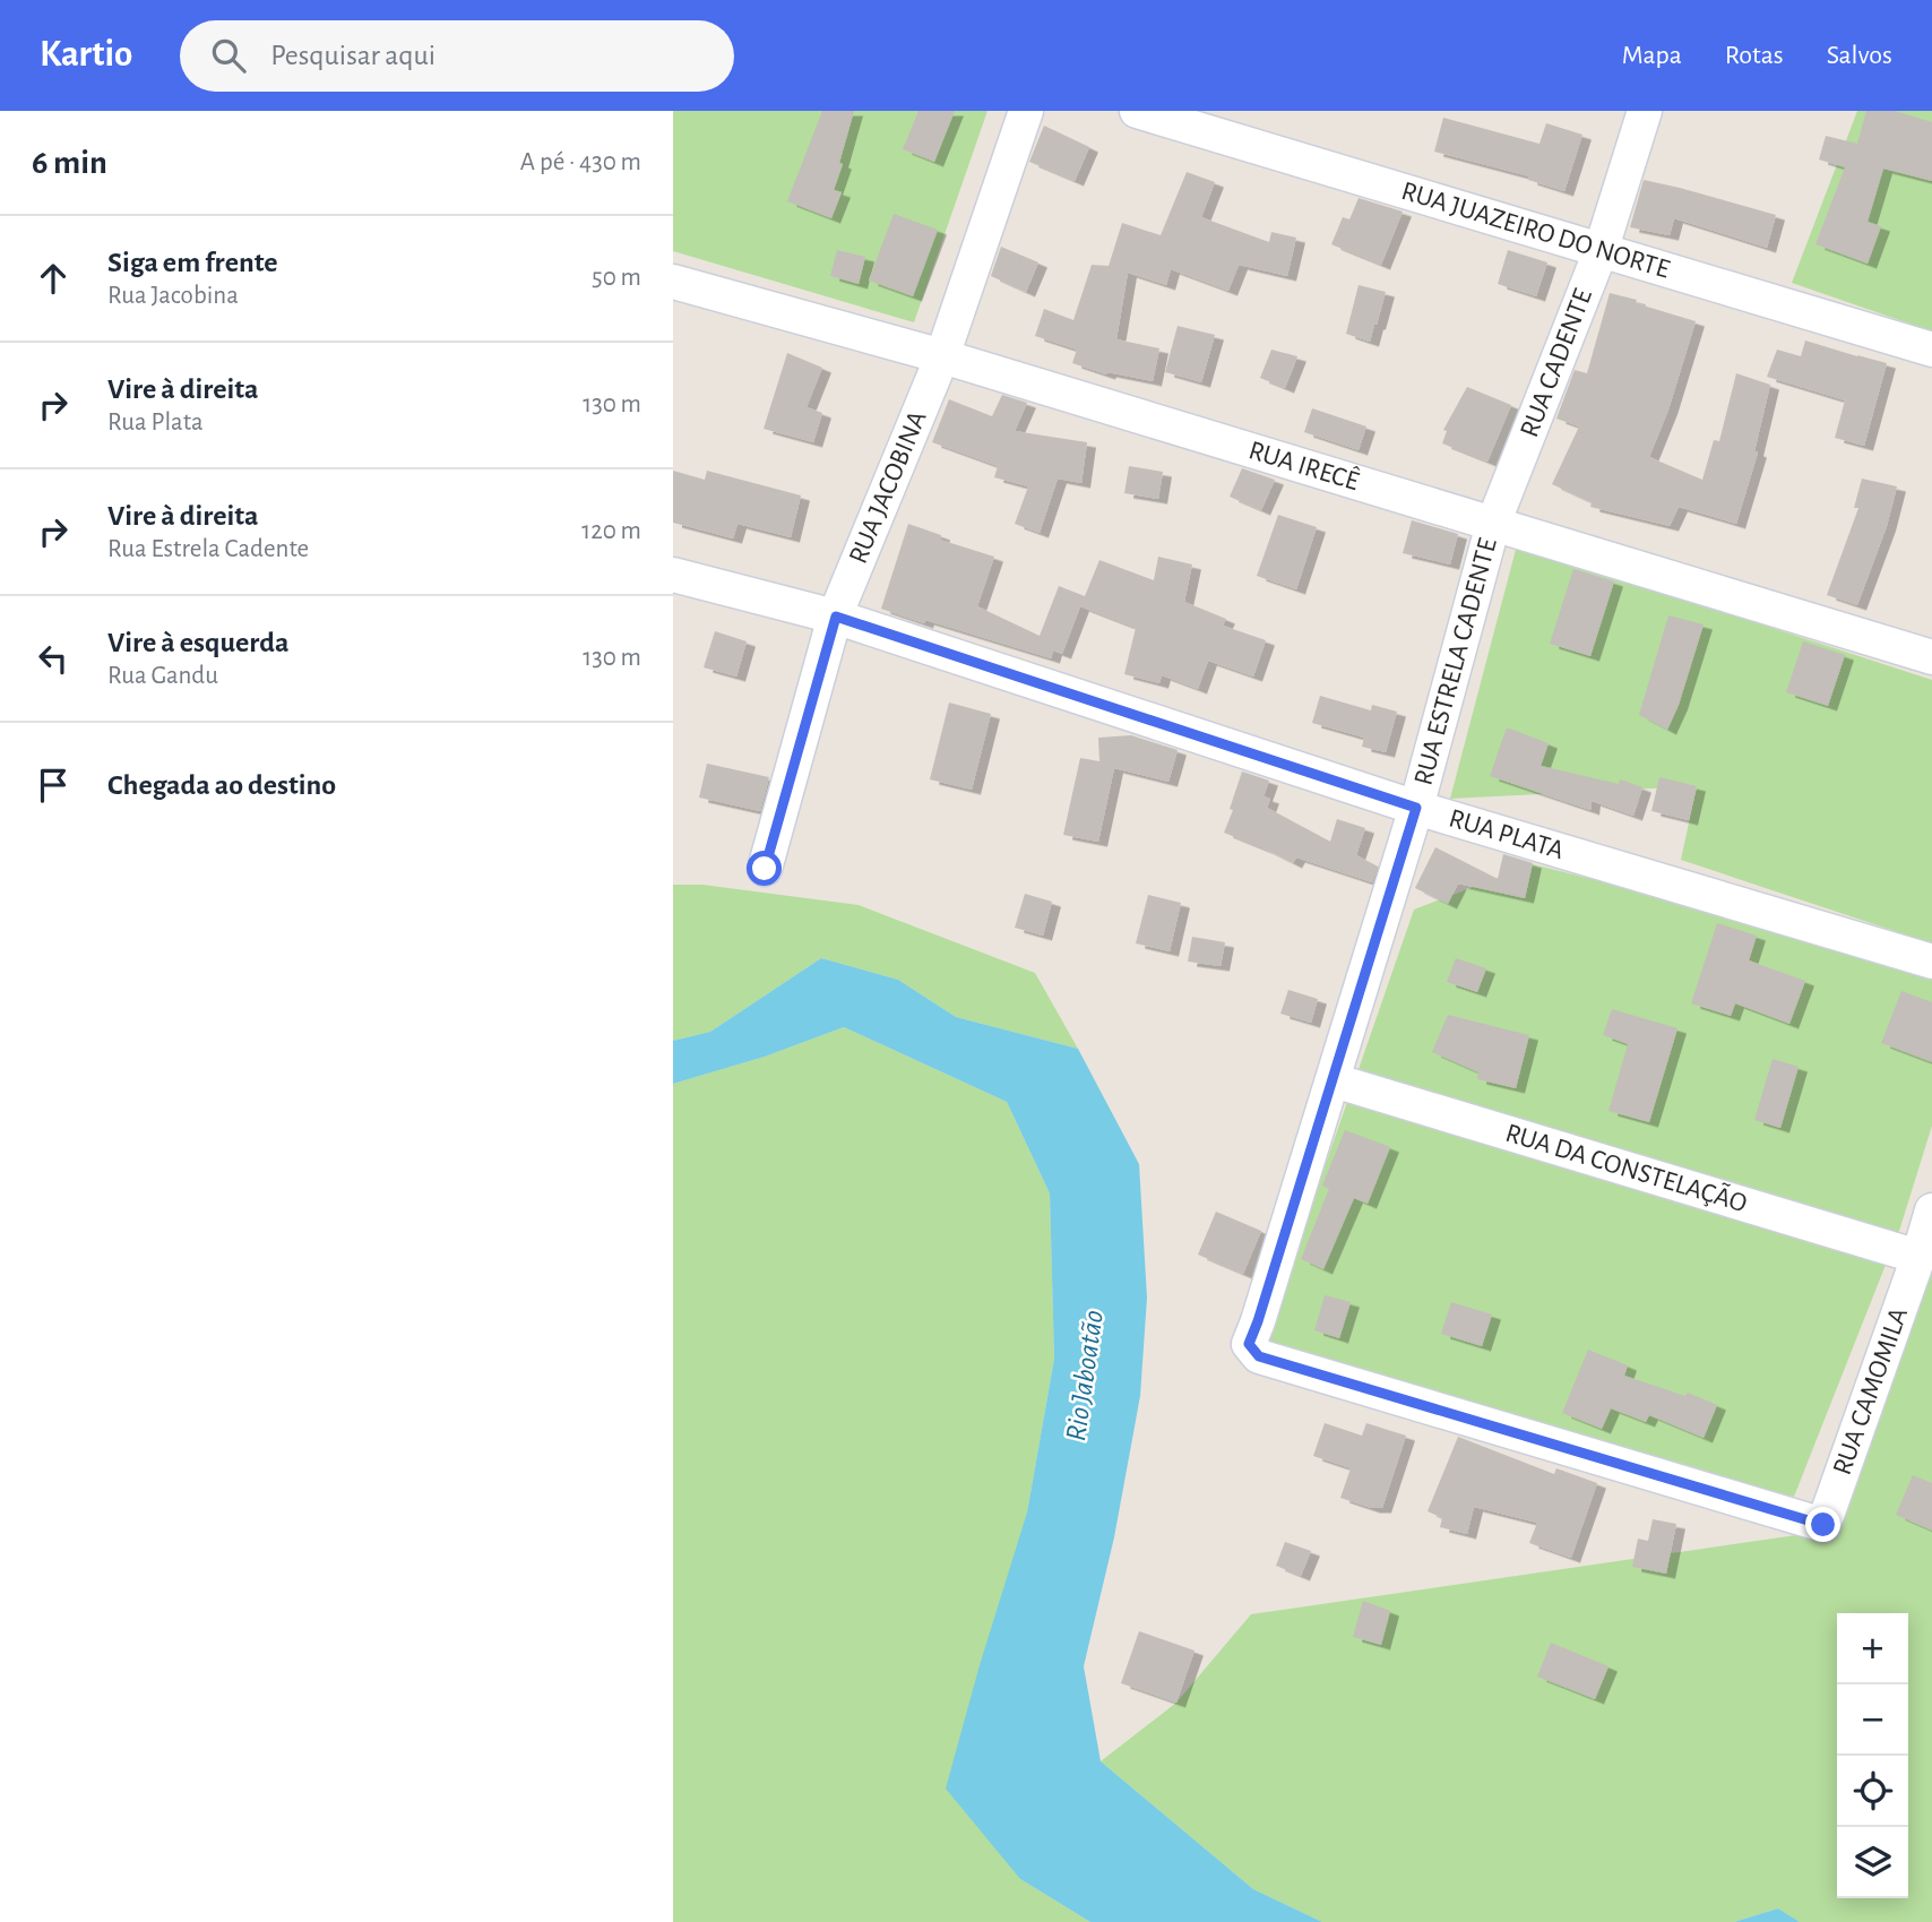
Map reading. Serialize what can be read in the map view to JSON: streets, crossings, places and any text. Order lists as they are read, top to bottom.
{
  "streets": {
    "street": [
      "RUA JUAZEIRO DO NORTE",
      "RUA CADENTE",
      "RUA IRECÊ",
      "RUA JACOBINA",
      "RUA ESTRELA CADENTE",
      "RUA PLATA",
      "RUA DA CONSTELAÇÃO",
      "RUA CAMOMILA"
    ]
  },
  "crossings": [
    ["RUA JUAZEIRO DO NORTE", "RUA CADENTE"],
    ["RUA CADENTE", "RUA IRECÊ"],
    ["RUA CADENTE", "RUA ESTRELA CADENTE"],
    ["RUA IRECÊ", "RUA JACOBINA"],
    ["RUA IRECÊ", "RUA ESTRELA CADENTE"],
    ["RUA JACOBINA", "RUA PLATA"],
    ["RUA ESTRELA CADENTE", "RUA PLATA"],
    ["RUA ESTRELA CADENTE", "RUA DA CONSTELAÇÃO"],
    ["RUA ESTRELA CADENTE", "RUA CAMOMILA"],
    ["RUA DA CONSTELAÇÃO", "RUA CAMOMILA"]
  ],
  "water": ["Rio Jaboatão"],
  "page": {
    "header": "Kartio",
    "search": "Pesquisar aqui",
    "nav": ["Mapa", "Rotas", "Salvos"],
    "heading": ["6 min", "A pé · 430 m"],
    "list": [
      ["Siga em frente", "Rua Jacobina", "50 m"],
      ["Vire à direita", "Rua Plata", "130 m"],
      ["Vire à direita", "Rua Estrela Cadente", "120 m"],
      ["Vire à esquerda", "Rua Gandu", "130 m"],
      "Chegada ao destino"
    ],
    "map_buttons": ["+", "−"]
  }
}
